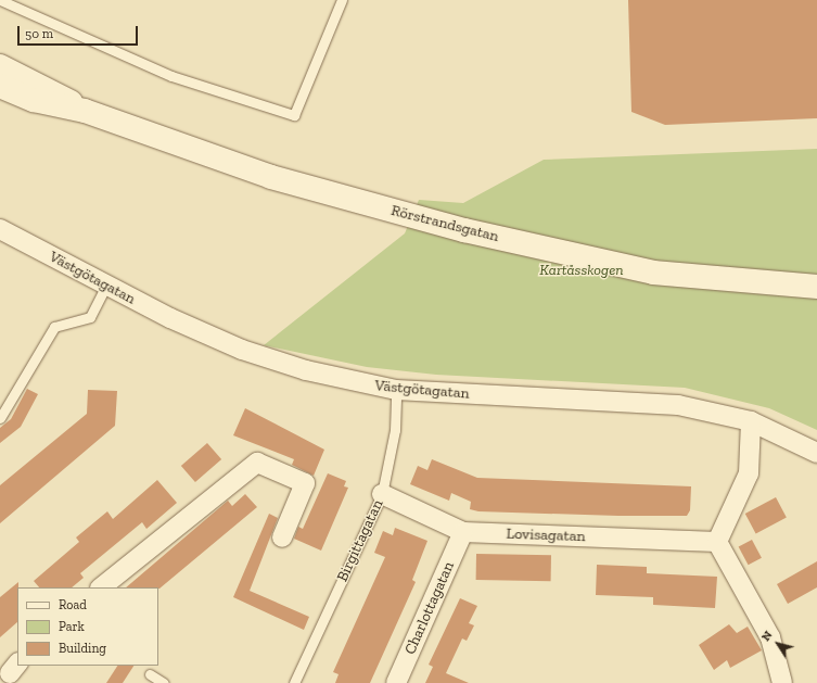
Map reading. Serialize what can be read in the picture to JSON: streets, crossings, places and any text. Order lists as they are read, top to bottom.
{
  "streets": {
    "main road": ["Rörstrandsgatan"],
    "street": ["Västgötagatan", "Lovisagatan", "Charlottagatan"],
    "lane": ["Birgittagatan"]
  },
  "crossings": [
    ["Västgötagatan", "Birgittagatan"],
    ["Lovisagatan", "Birgittagatan"],
    ["Lovisagatan", "Charlottagatan"]
  ],
  "parks": ["Kartåsskogen"],
  "legend": ["Road", "Park", "Building"],
  "scale_bar": "50 m",
  "north": "top left"
}
